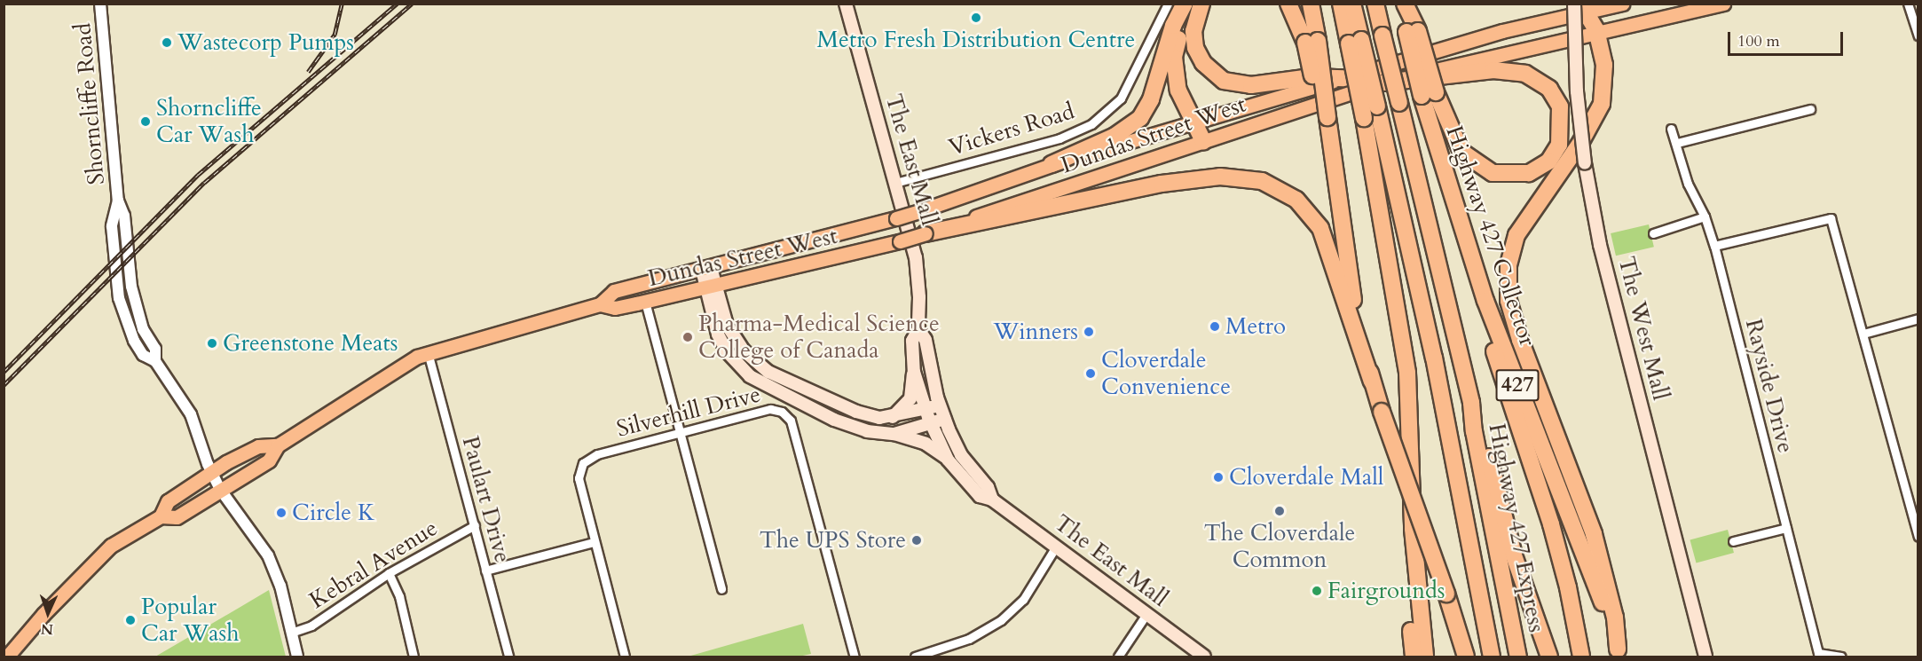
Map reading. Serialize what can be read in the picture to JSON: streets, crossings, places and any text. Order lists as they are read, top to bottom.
{
  "streets": {
    "highway": ["Highway 427 Collector", "427", "Highway 427 Express"],
    "main road": ["Dundas Street West", "The East Mall", "The West Mall"],
    "street": [
      "Shorncliffe Road",
      "Vickers Road",
      "Rayside Drive",
      "Silverhill Drive",
      "Paulart Drive",
      "Kebral Avenue"
    ]
  },
  "crossings": [
    ["Shorncliffe Road", "Dundas Street West"],
    ["Shorncliffe Road", "Kebral Avenue"],
    ["Vickers Road", "The East Mall"],
    ["Dundas Street West", "The West Mall"],
    ["Dundas Street West", "Paulart Drive"],
    ["Paulart Drive", "Kebral Avenue"]
  ],
  "places": [
    "Metro Fresh Distribution Centre",
    "Wastecorp Pumps",
    "Shorncliffe Car Wash",
    "Metro",
    "Winners",
    "Pharma-Medical Science College of Canada",
    "Greenstone Meats",
    "Cloverdale Convenience",
    "Cloverdale Mall",
    "The Cloverdale Common",
    "Circle K",
    "The UPS Store",
    "Fairgrounds",
    "Popular Car Wash"
  ],
  "scale_bar": "100 m",
  "north": "bottom"
}
